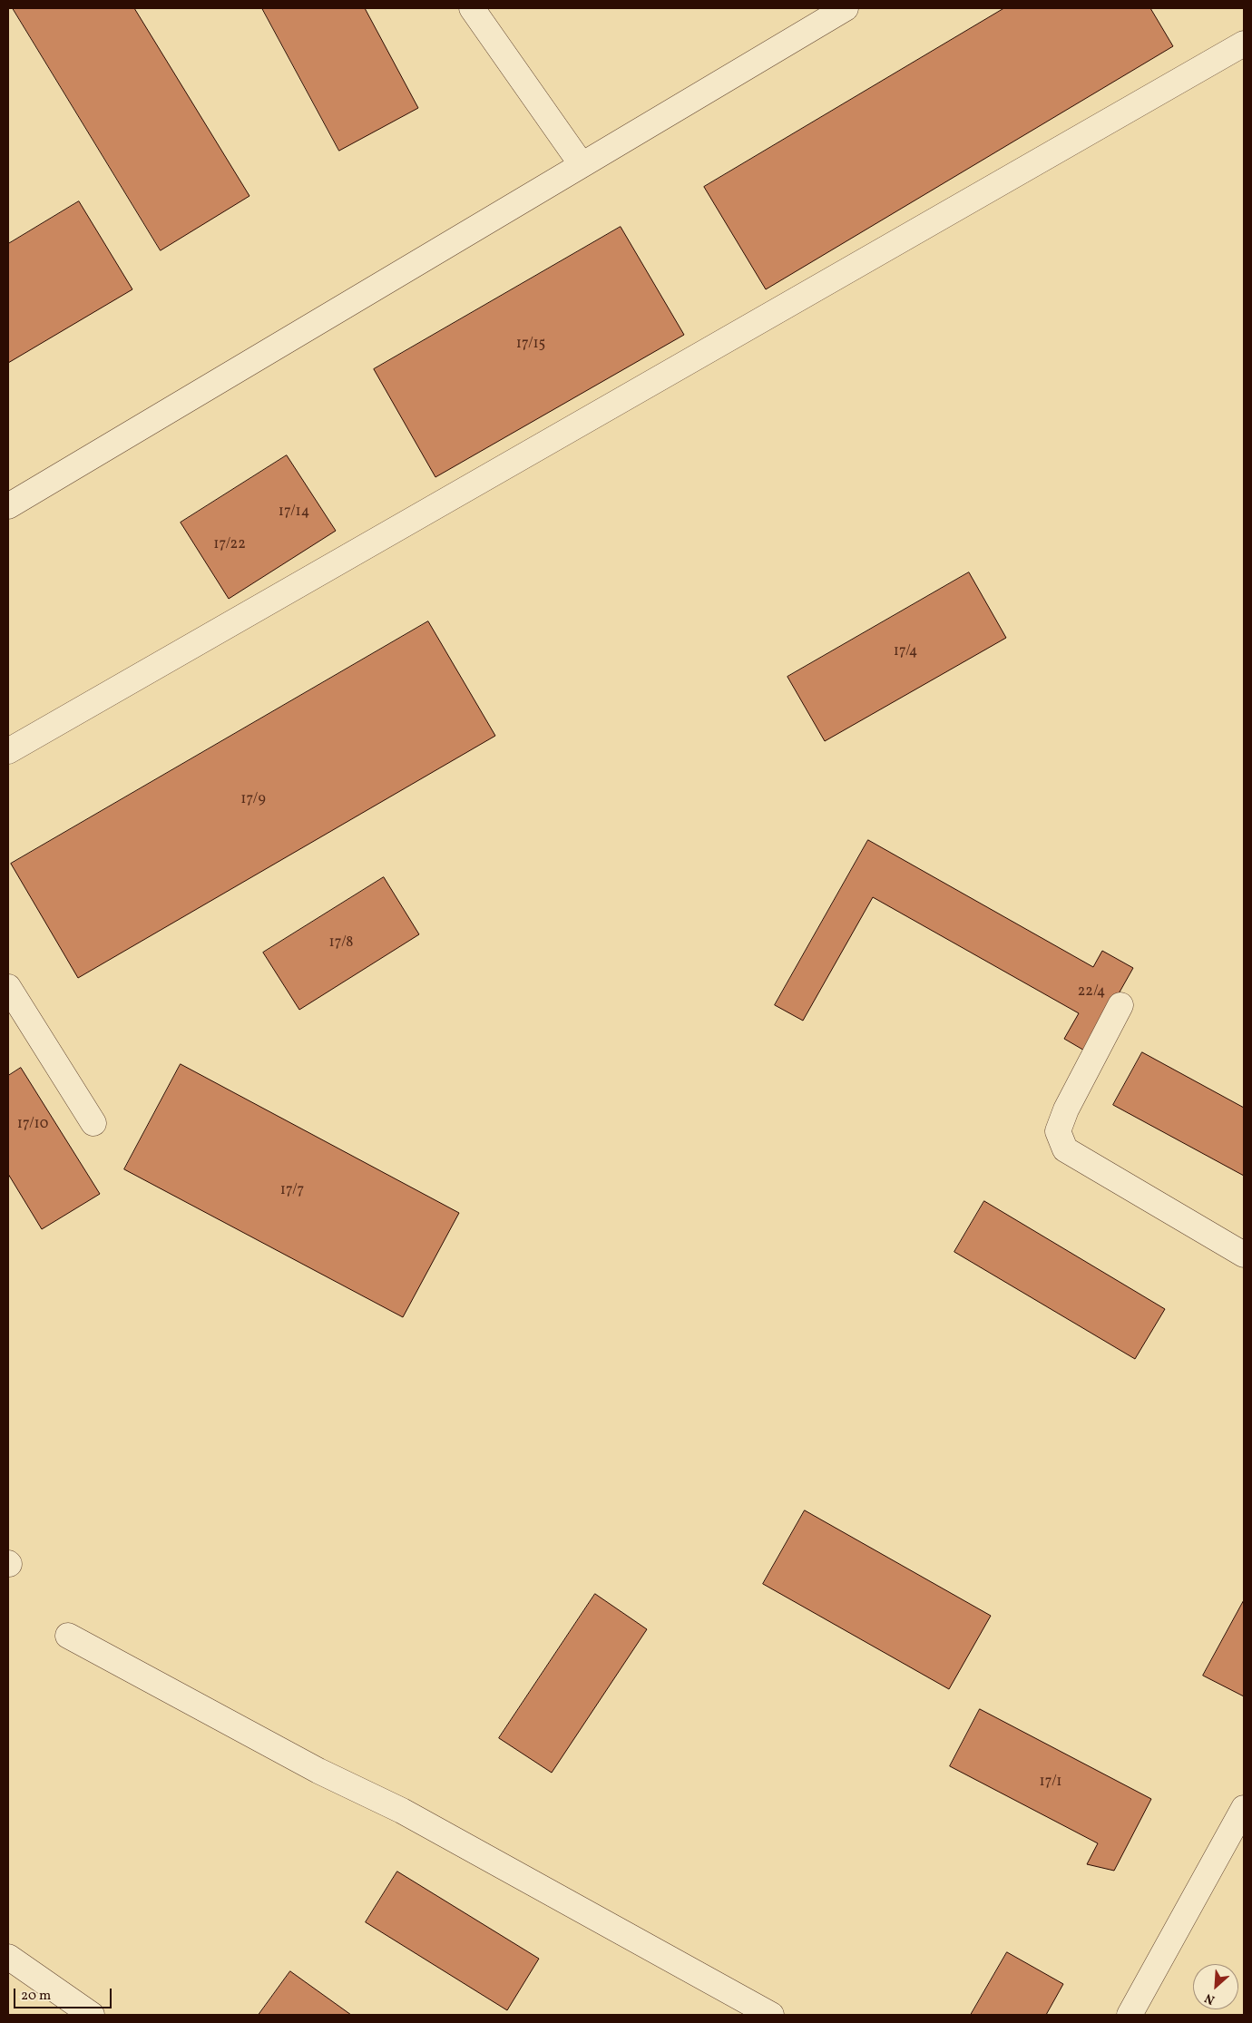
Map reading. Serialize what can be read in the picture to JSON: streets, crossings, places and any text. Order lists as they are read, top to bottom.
{
  "house_numbers": [
    "17/15",
    "17/14",
    "17/22",
    "17/4",
    "17/9",
    "17/8",
    "22/4",
    "17/10",
    "17/7",
    "17/1"
  ],
  "scale_bar": "20 m",
  "north": "bottom left"
}
